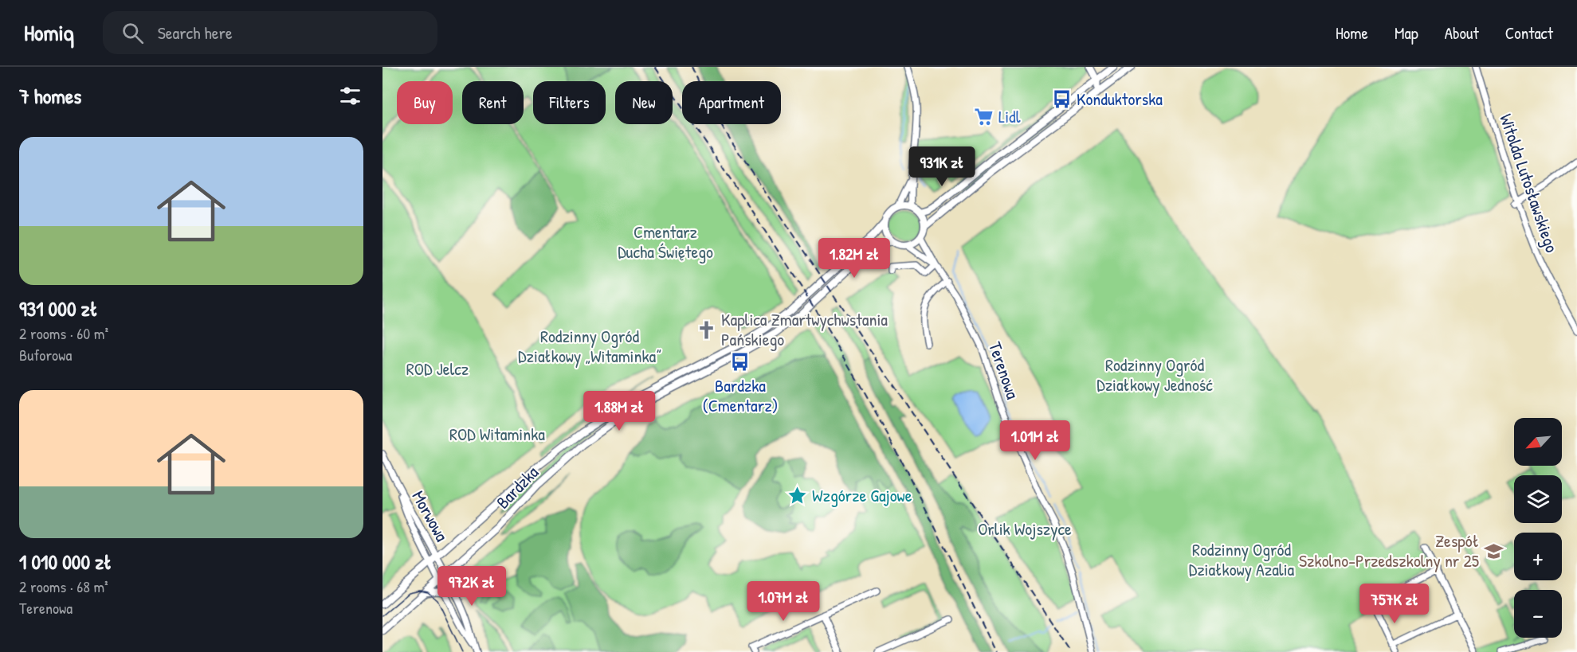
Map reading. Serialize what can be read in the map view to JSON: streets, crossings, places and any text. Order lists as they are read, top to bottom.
{
  "streets": {
    "main road": ["Bardzka"],
    "street": ["Witolda Lutosławskiego", "Terenowa", "Morwowa"]
  },
  "crossings": [
    ["Terenowa", "Bardzka"],
    ["Bardzka", "Morwowa"]
  ],
  "parks": [
    "Cmentarz Ducha Świętego",
    "Rodzinny Ogród Działkowy „Witaminka”",
    "Rodzinny Ogród Działkowy Jedność",
    "ROD Jelcz",
    "ROD Witaminka",
    "Orlik Wojszyce",
    "Rodzinny Ogród Działkowy Azalia"
  ],
  "places": {
    "bus stop": ["Konduktorska", "Bardzka (Cmentarz)"],
    "supermarket": ["Lidl"],
    "church": ["Kaplica Zmartwychwstania Pańskiego"],
    "place": ["Wzgórze Gajowe"],
    "school or university": ["Zespół Szkolno-Przedszkolny nr 25"]
  },
  "north": "bottom left",
  "page": {
    "header": "Homiq",
    "search": "Search here",
    "nav": [
      "Home",
      "Map",
      "About",
      "Contact"
    ],
    "heading": "7 homes",
    "chip": [
      "Buy",
      "Rent",
      "Filters",
      "New",
      "Apartment"
    ],
    "list": [
      {
        "name": "931 000 zł",
        "note": "2 rooms · 60 m² · Buforowa"
      },
      {
        "name": "1 010 000 zł",
        "note": "2 rooms · 68 m² · Terenowa"
      }
    ],
    "price": [
      "931K zł",
      "1.82M zł",
      "1.88M zł",
      "1.01M zł",
      "972K zł",
      "1.07M zł",
      "757K zł"
    ],
    "map_buttons": ["+", "−"]
  }
}
